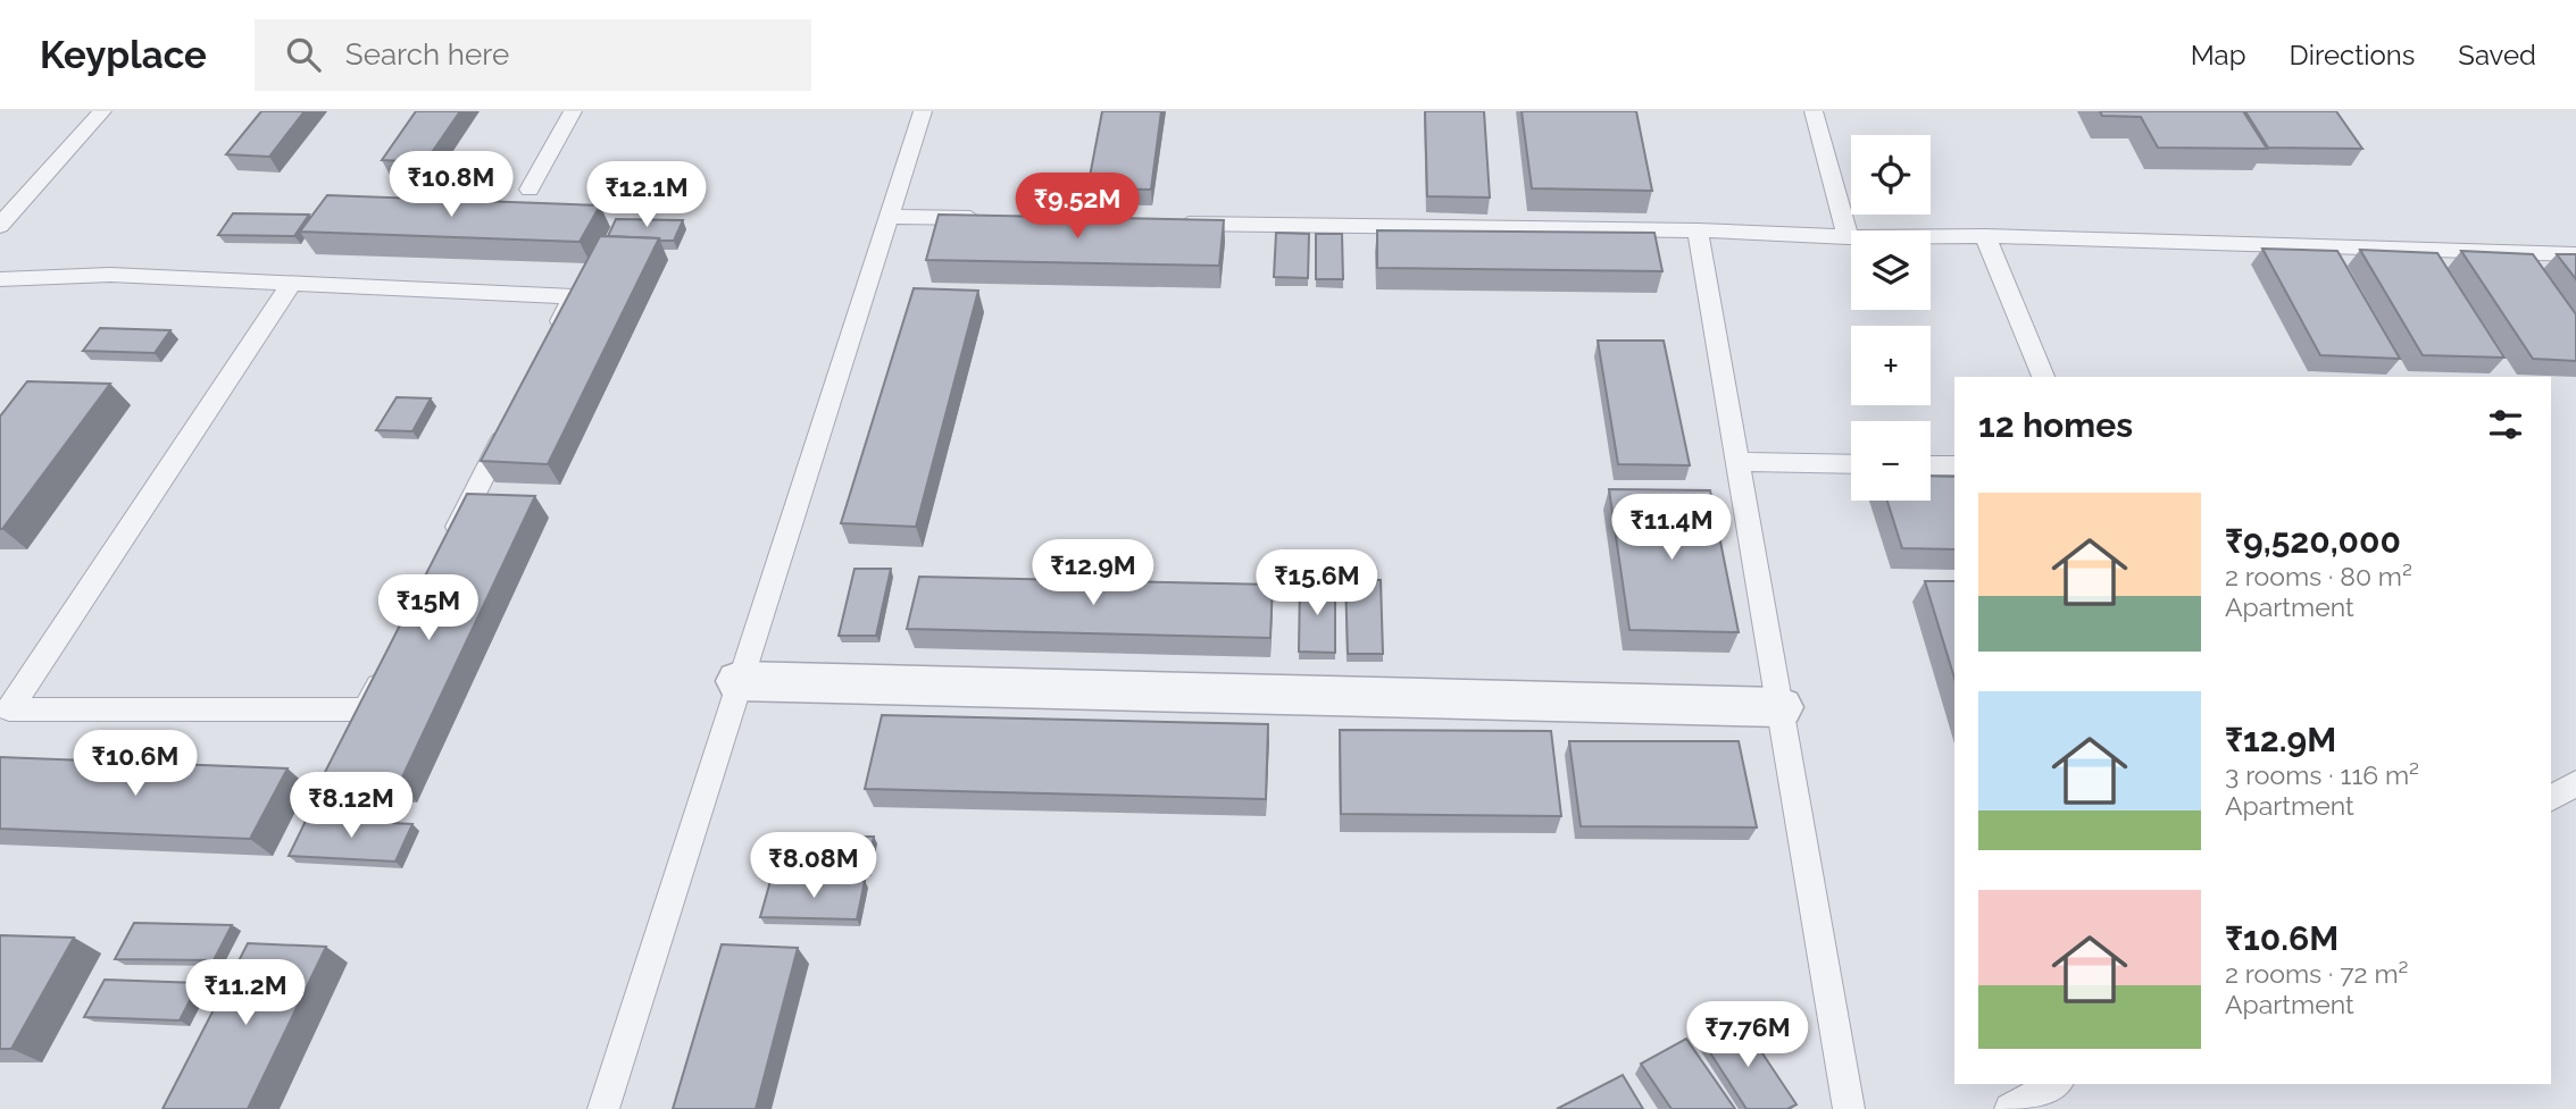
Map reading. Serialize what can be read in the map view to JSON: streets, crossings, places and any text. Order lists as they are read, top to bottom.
{
  "page": {
    "header": "Keyplace",
    "search": "Search here",
    "nav": ["Map", "Directions", "Saved"],
    "map_buttons": ["+", "−"],
    "price": [
      "₹10.8M",
      "₹12.1M",
      "₹9.52M",
      "₹11.4M",
      "₹12.9M",
      "₹15.6M",
      "₹15M",
      "₹10.6M",
      "₹8.12M",
      "₹8.08M",
      "₹11.2M",
      "₹7.76M"
    ],
    "heading": "12 homes",
    "list": [
      {
        "name": "₹9,520,000",
        "note": "2 rooms · 80 m² · Apartment"
      },
      {
        "name": "₹12.9M",
        "note": "3 rooms · 116 m² · Apartment"
      },
      {
        "name": "₹10.6M",
        "note": "2 rooms · 72 m² · Apartment"
      }
    ]
  }
}
